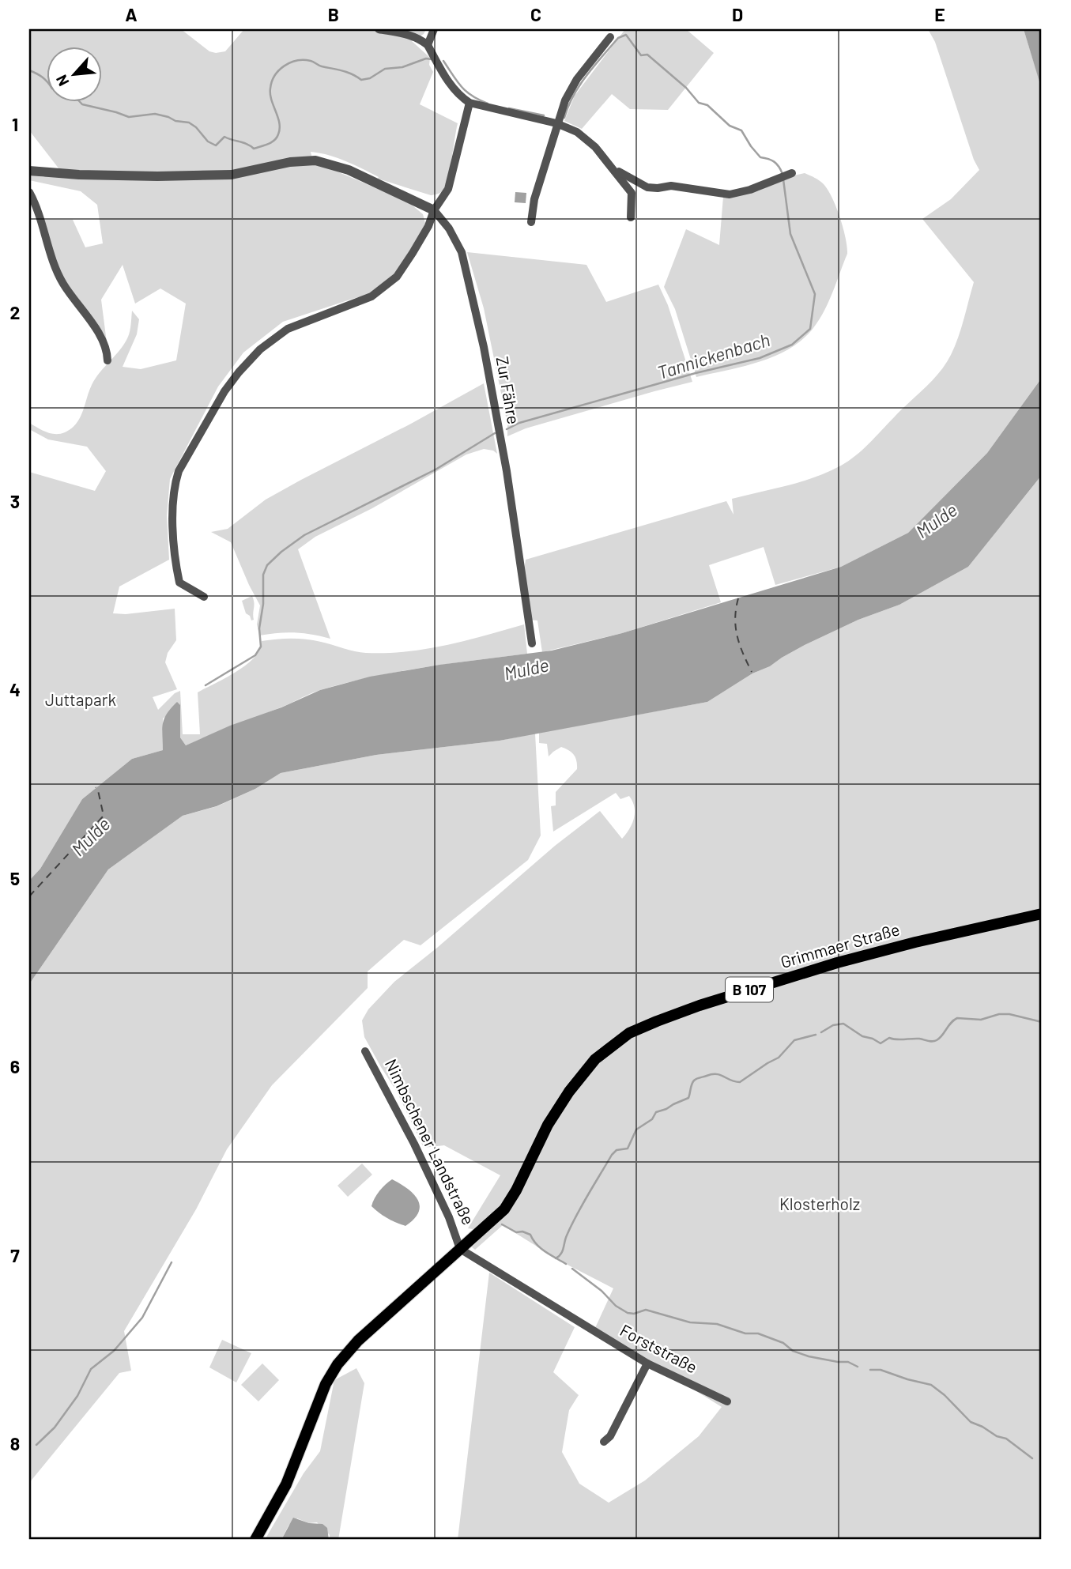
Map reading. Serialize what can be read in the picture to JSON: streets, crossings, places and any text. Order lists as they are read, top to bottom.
{
  "streets": {
    "main road": ["Grimmaer Straße", "B 107", "Nimbschener Landstraße"],
    "street": ["Zur Fähre", "Forststraße"]
  },
  "crossings": [
    ["Grimmaer Straße", "Nimbschener Landstraße"],
    ["Nimbschener Landstraße", "Forststraße"]
  ],
  "water": ["Tannickenbach", "Mulde"],
  "parks": ["Juttapark", "Klosterholz"],
  "north": "bottom left",
  "grid": {
    "columns": [
      "A",
      "B",
      "C",
      "D",
      "E"
    ],
    "rows": [
      "1",
      "2",
      "3",
      "4",
      "5",
      "6",
      "7",
      "8"
    ]
  }
}
